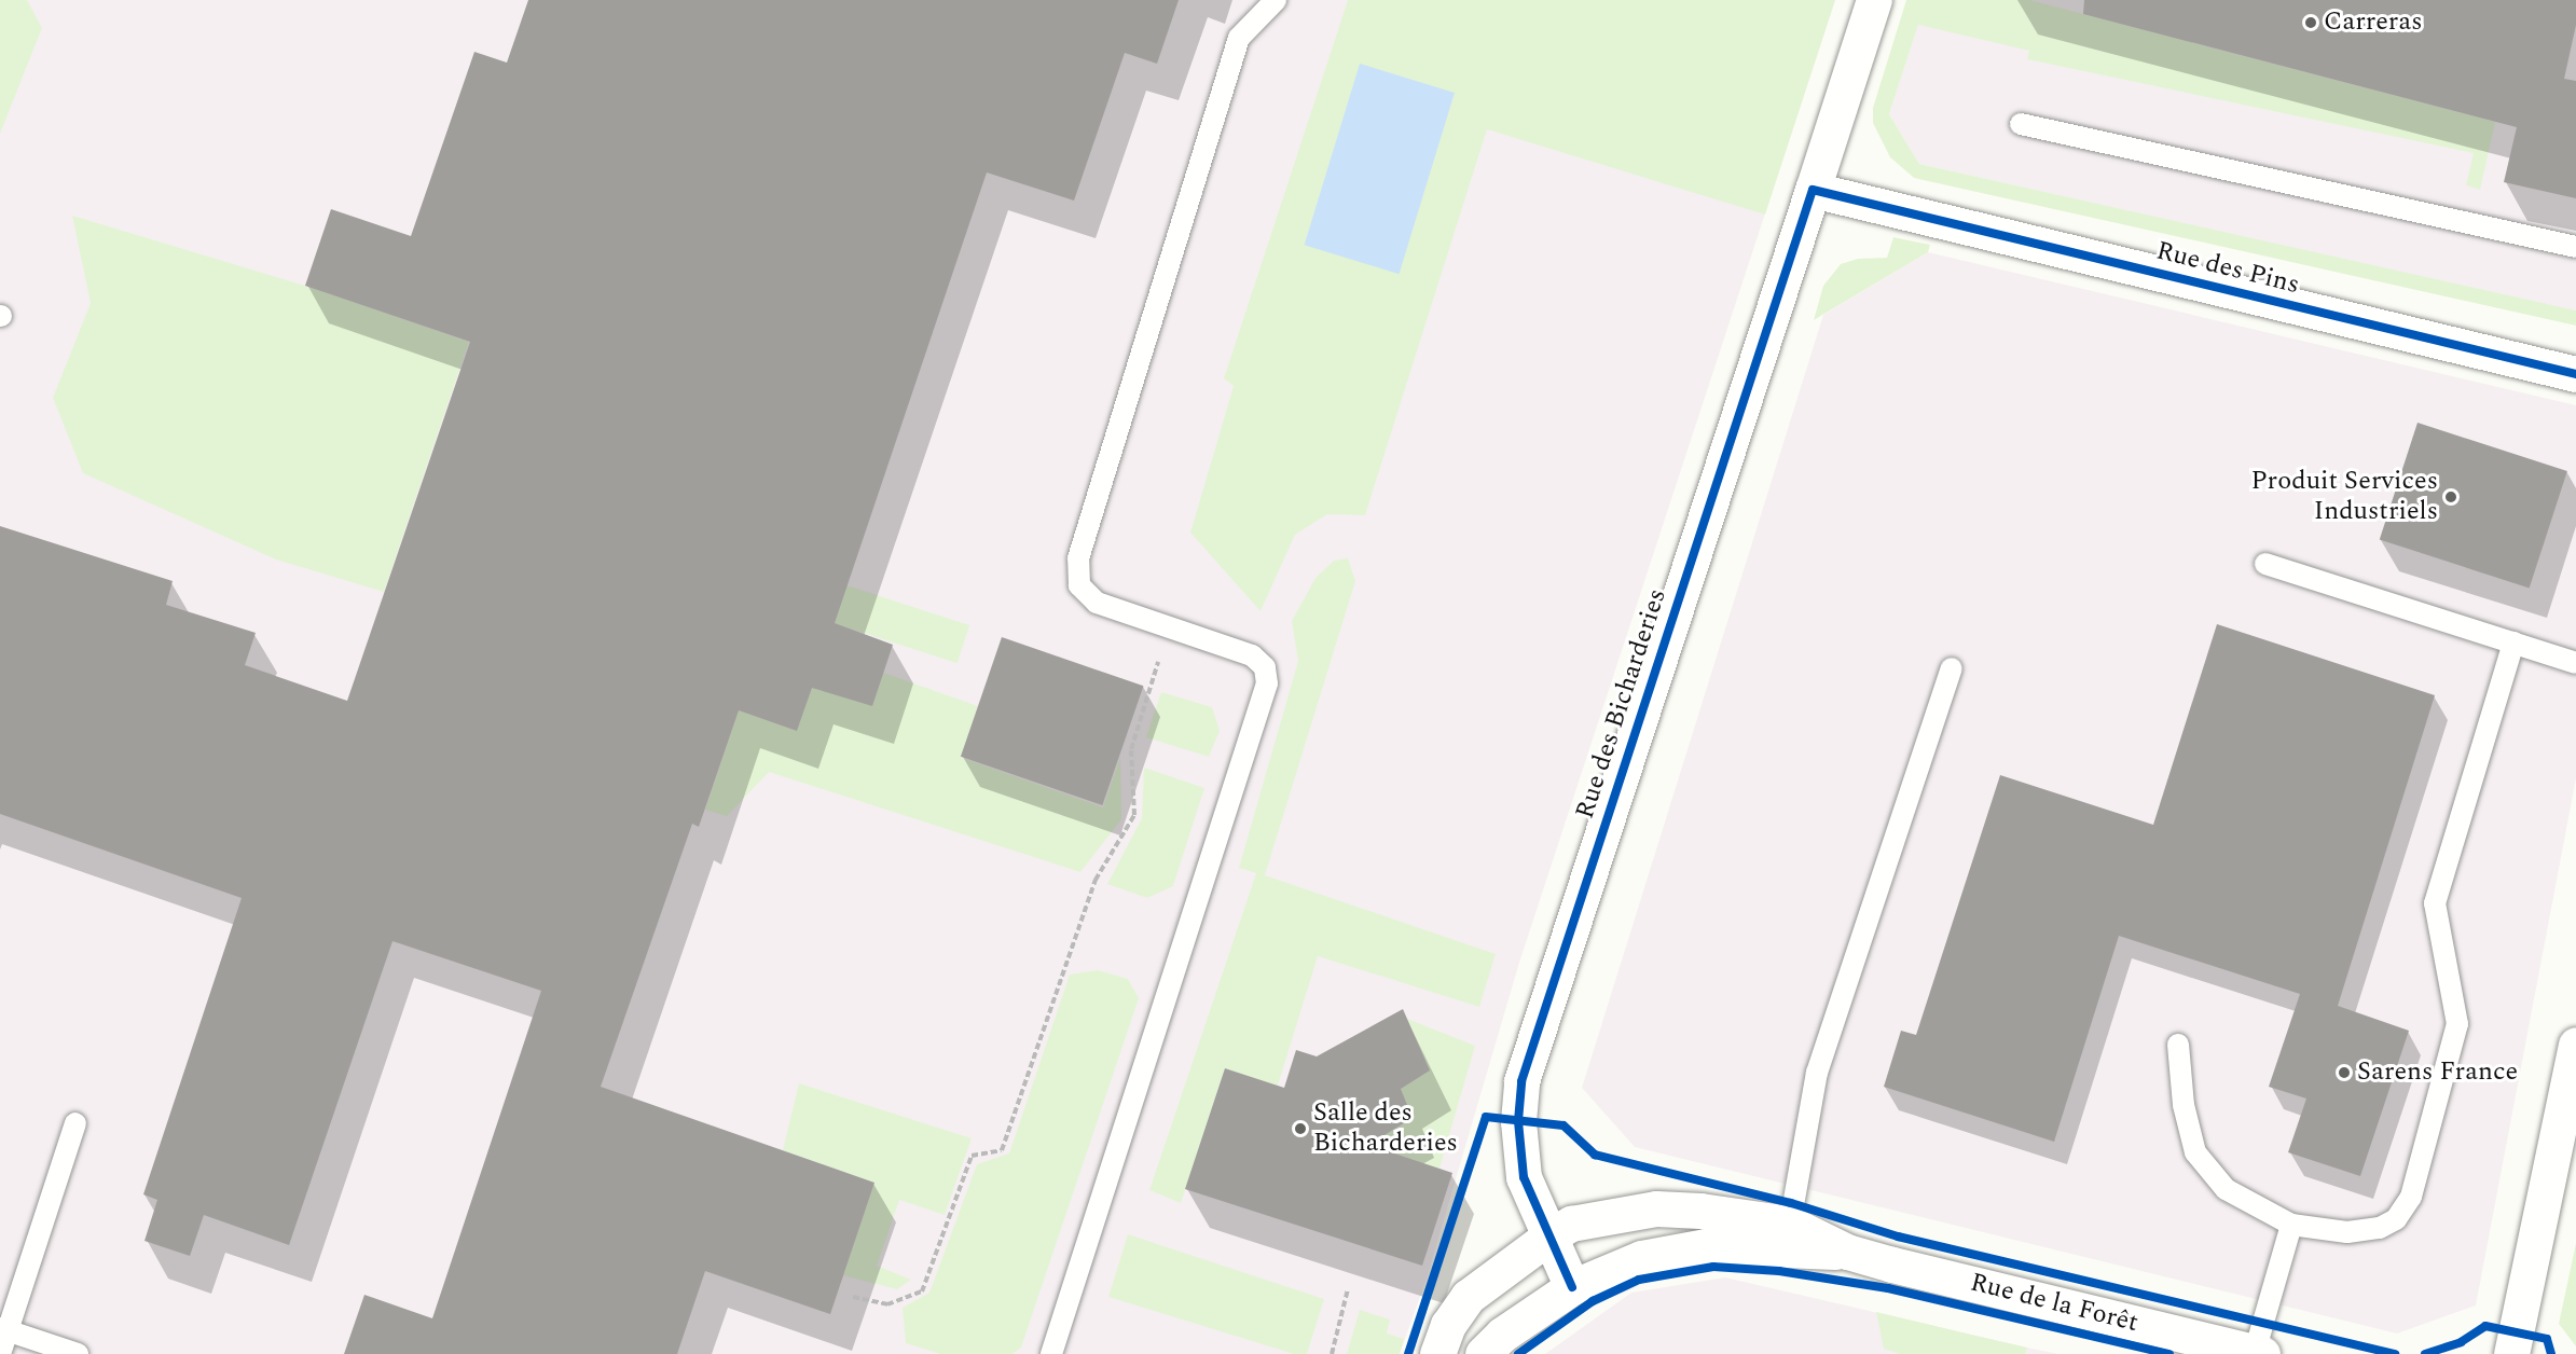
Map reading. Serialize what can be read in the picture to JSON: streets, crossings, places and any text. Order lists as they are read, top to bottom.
{
  "streets": {
    "street": ["Rue des Pins", "Rue des Bicharderies", "Rue de la Forêt"]
  },
  "crossings": [
    ["Rue des Pins", "Rue des Bicharderies"],
    ["Rue des Bicharderies", "Rue de la Forêt"]
  ],
  "places": [
    "Carreras",
    "Produit Services Industriels",
    "Sarens France",
    "Salle des Bicharderies"
  ]
}
